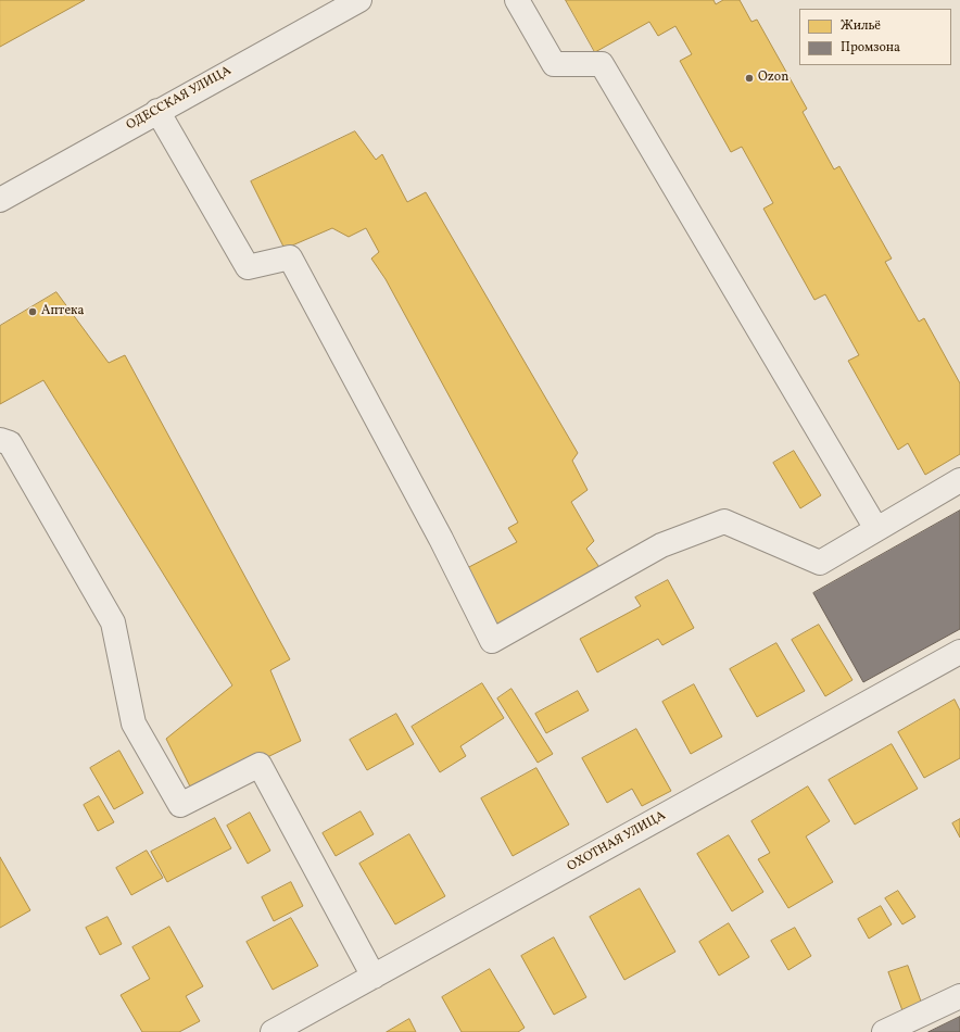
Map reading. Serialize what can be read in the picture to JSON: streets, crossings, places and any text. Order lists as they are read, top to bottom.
{
  "streets": {
    "street": ["ОДЕССКАЯ УЛИЦА", "ОХОТНАЯ УЛИЦА"]
  },
  "places": ["Ozon", "Аптека"],
  "legend": ["Жильё", "Промзона"]
}
